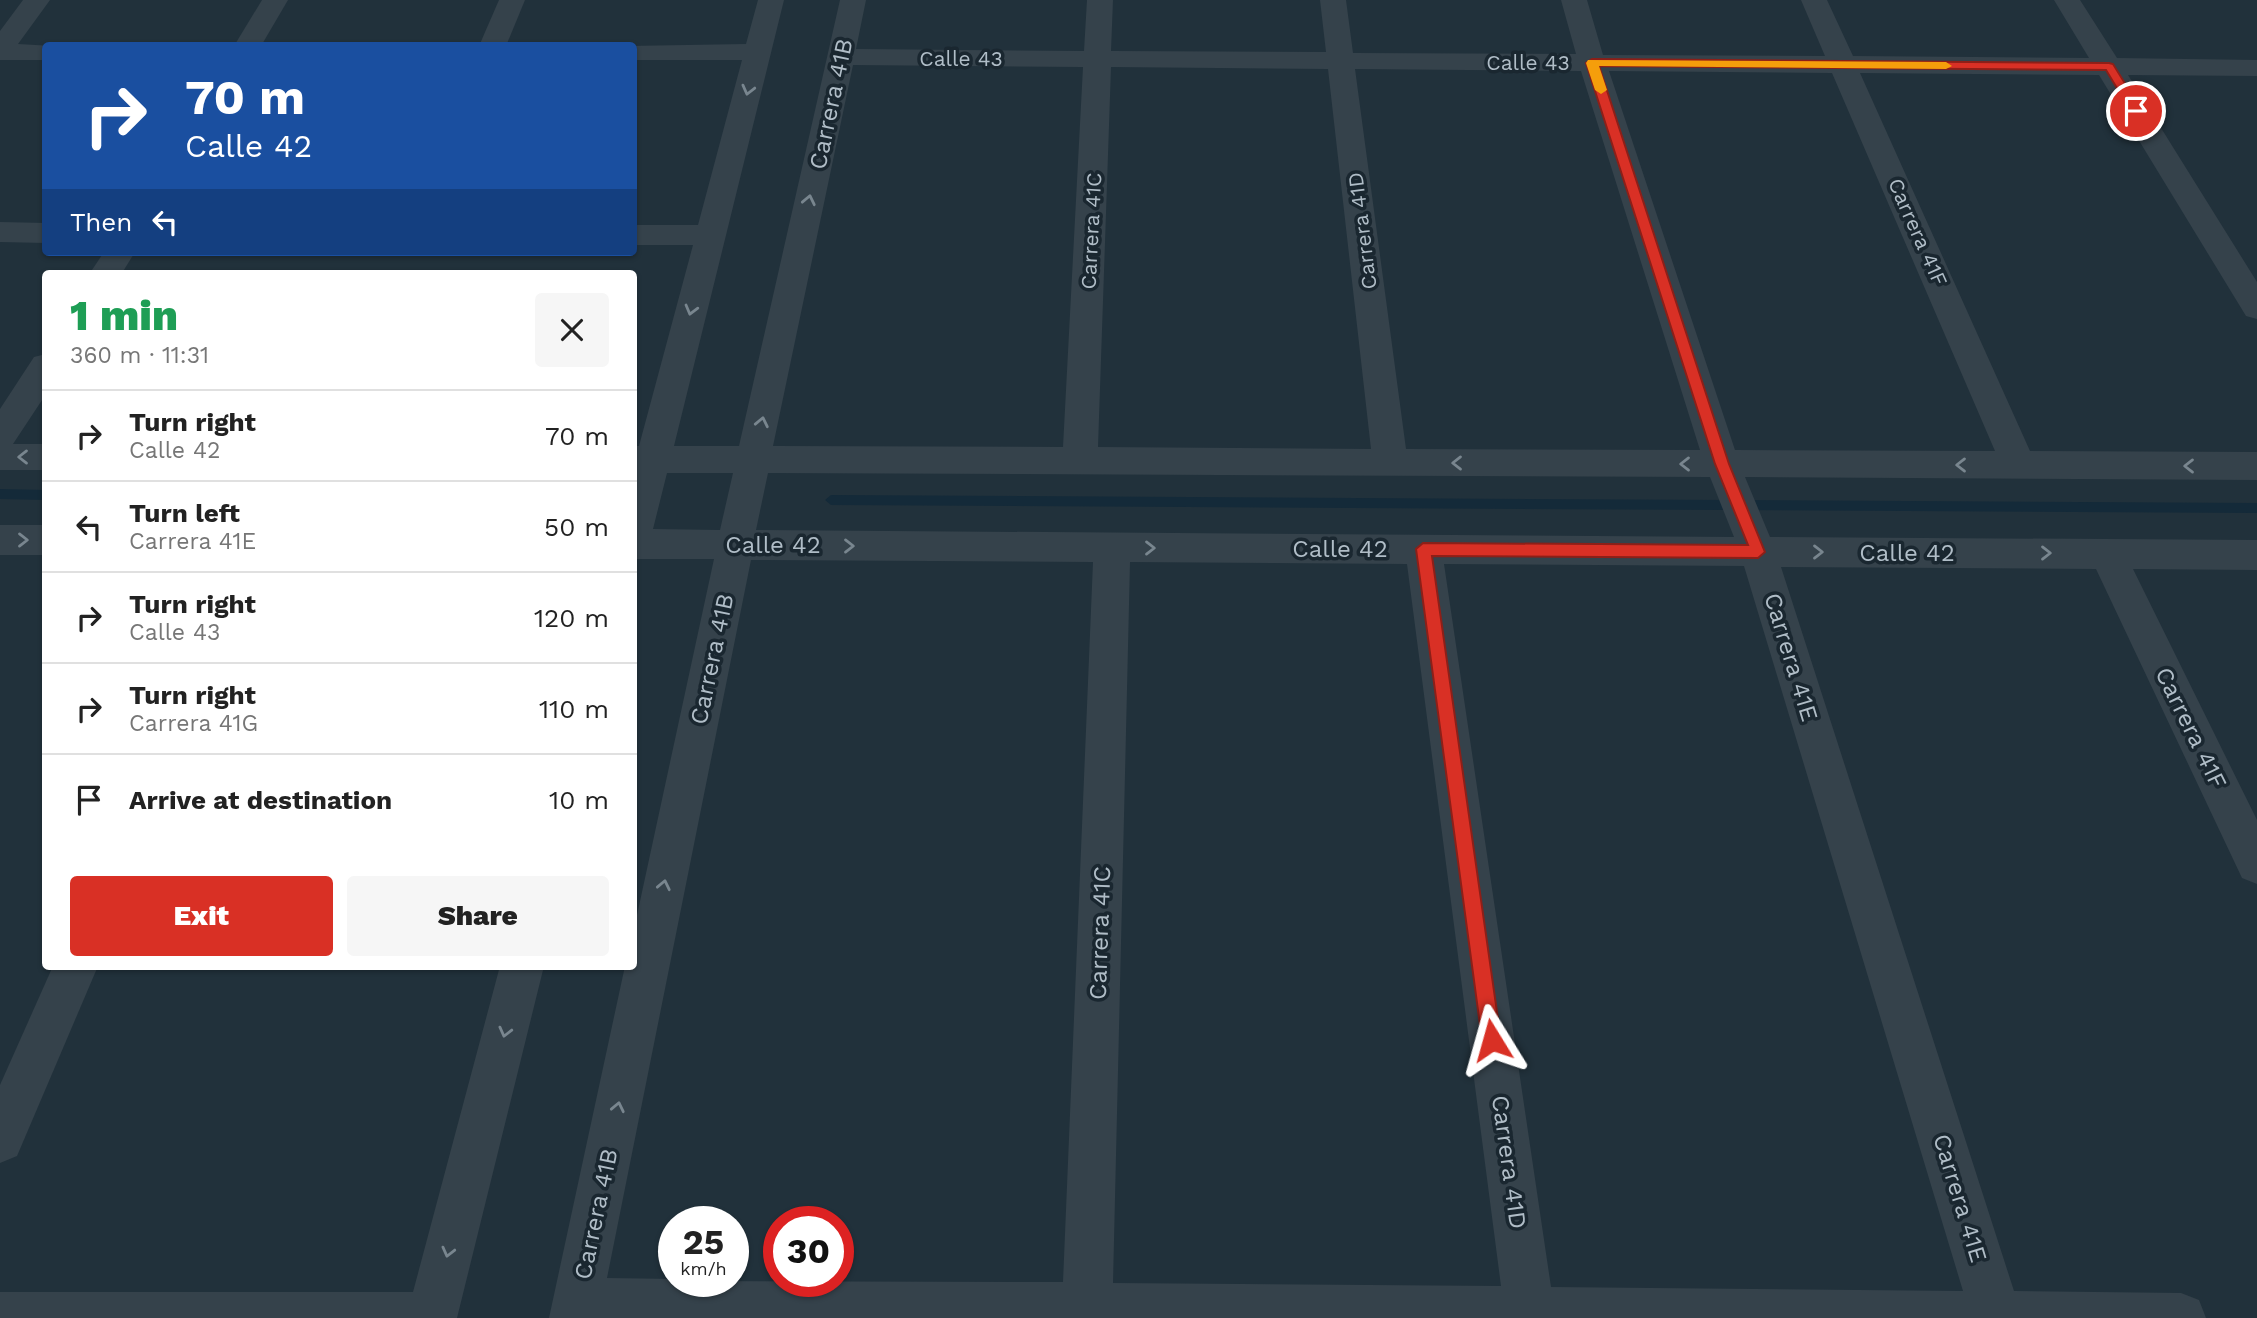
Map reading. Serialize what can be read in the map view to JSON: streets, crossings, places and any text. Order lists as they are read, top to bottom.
{
  "streets": {
    "street": [
      "Calle 43",
      "Carrera 41B",
      "Carrera 41C",
      "Carrera 41D",
      "Carrera 41F",
      "Calle 42",
      "Carrera 41E"
    ]
  },
  "crossings": [
    ["Calle 43", "Carrera 41B"],
    ["Calle 43", "Carrera 41C"],
    ["Calle 43", "Carrera 41D"],
    ["Calle 43", "Carrera 41F"],
    ["Calle 43", "Carrera 41E"],
    ["Carrera 41B", "Calle 42"],
    ["Carrera 41C", "Calle 42"],
    ["Carrera 41D", "Calle 42"],
    ["Carrera 41F", "Calle 42"],
    ["Calle 42", "Carrera 41E"]
  ],
  "page": {
    "turn": ["70 m", "Calle 42"],
    "then": "Then",
    "heading": ["1 min", "360 m · 11:31"],
    "list": [
      {
        "name": "Turn right",
        "note": "Calle 42",
        "value": "70 m"
      },
      {
        "name": "Turn left",
        "note": "Carrera 41E",
        "value": "50 m"
      },
      {
        "name": "Turn right",
        "note": "Calle 43",
        "value": "120 m"
      },
      {
        "name": "Turn right",
        "note": "Carrera 41G",
        "value": "110 m"
      },
      {
        "name": "Arrive at destination",
        "value": "10 m"
      }
    ],
    "buttons": ["Exit", "Share"],
    "speed": "25 km/h",
    "limit": "30"
  }
}
